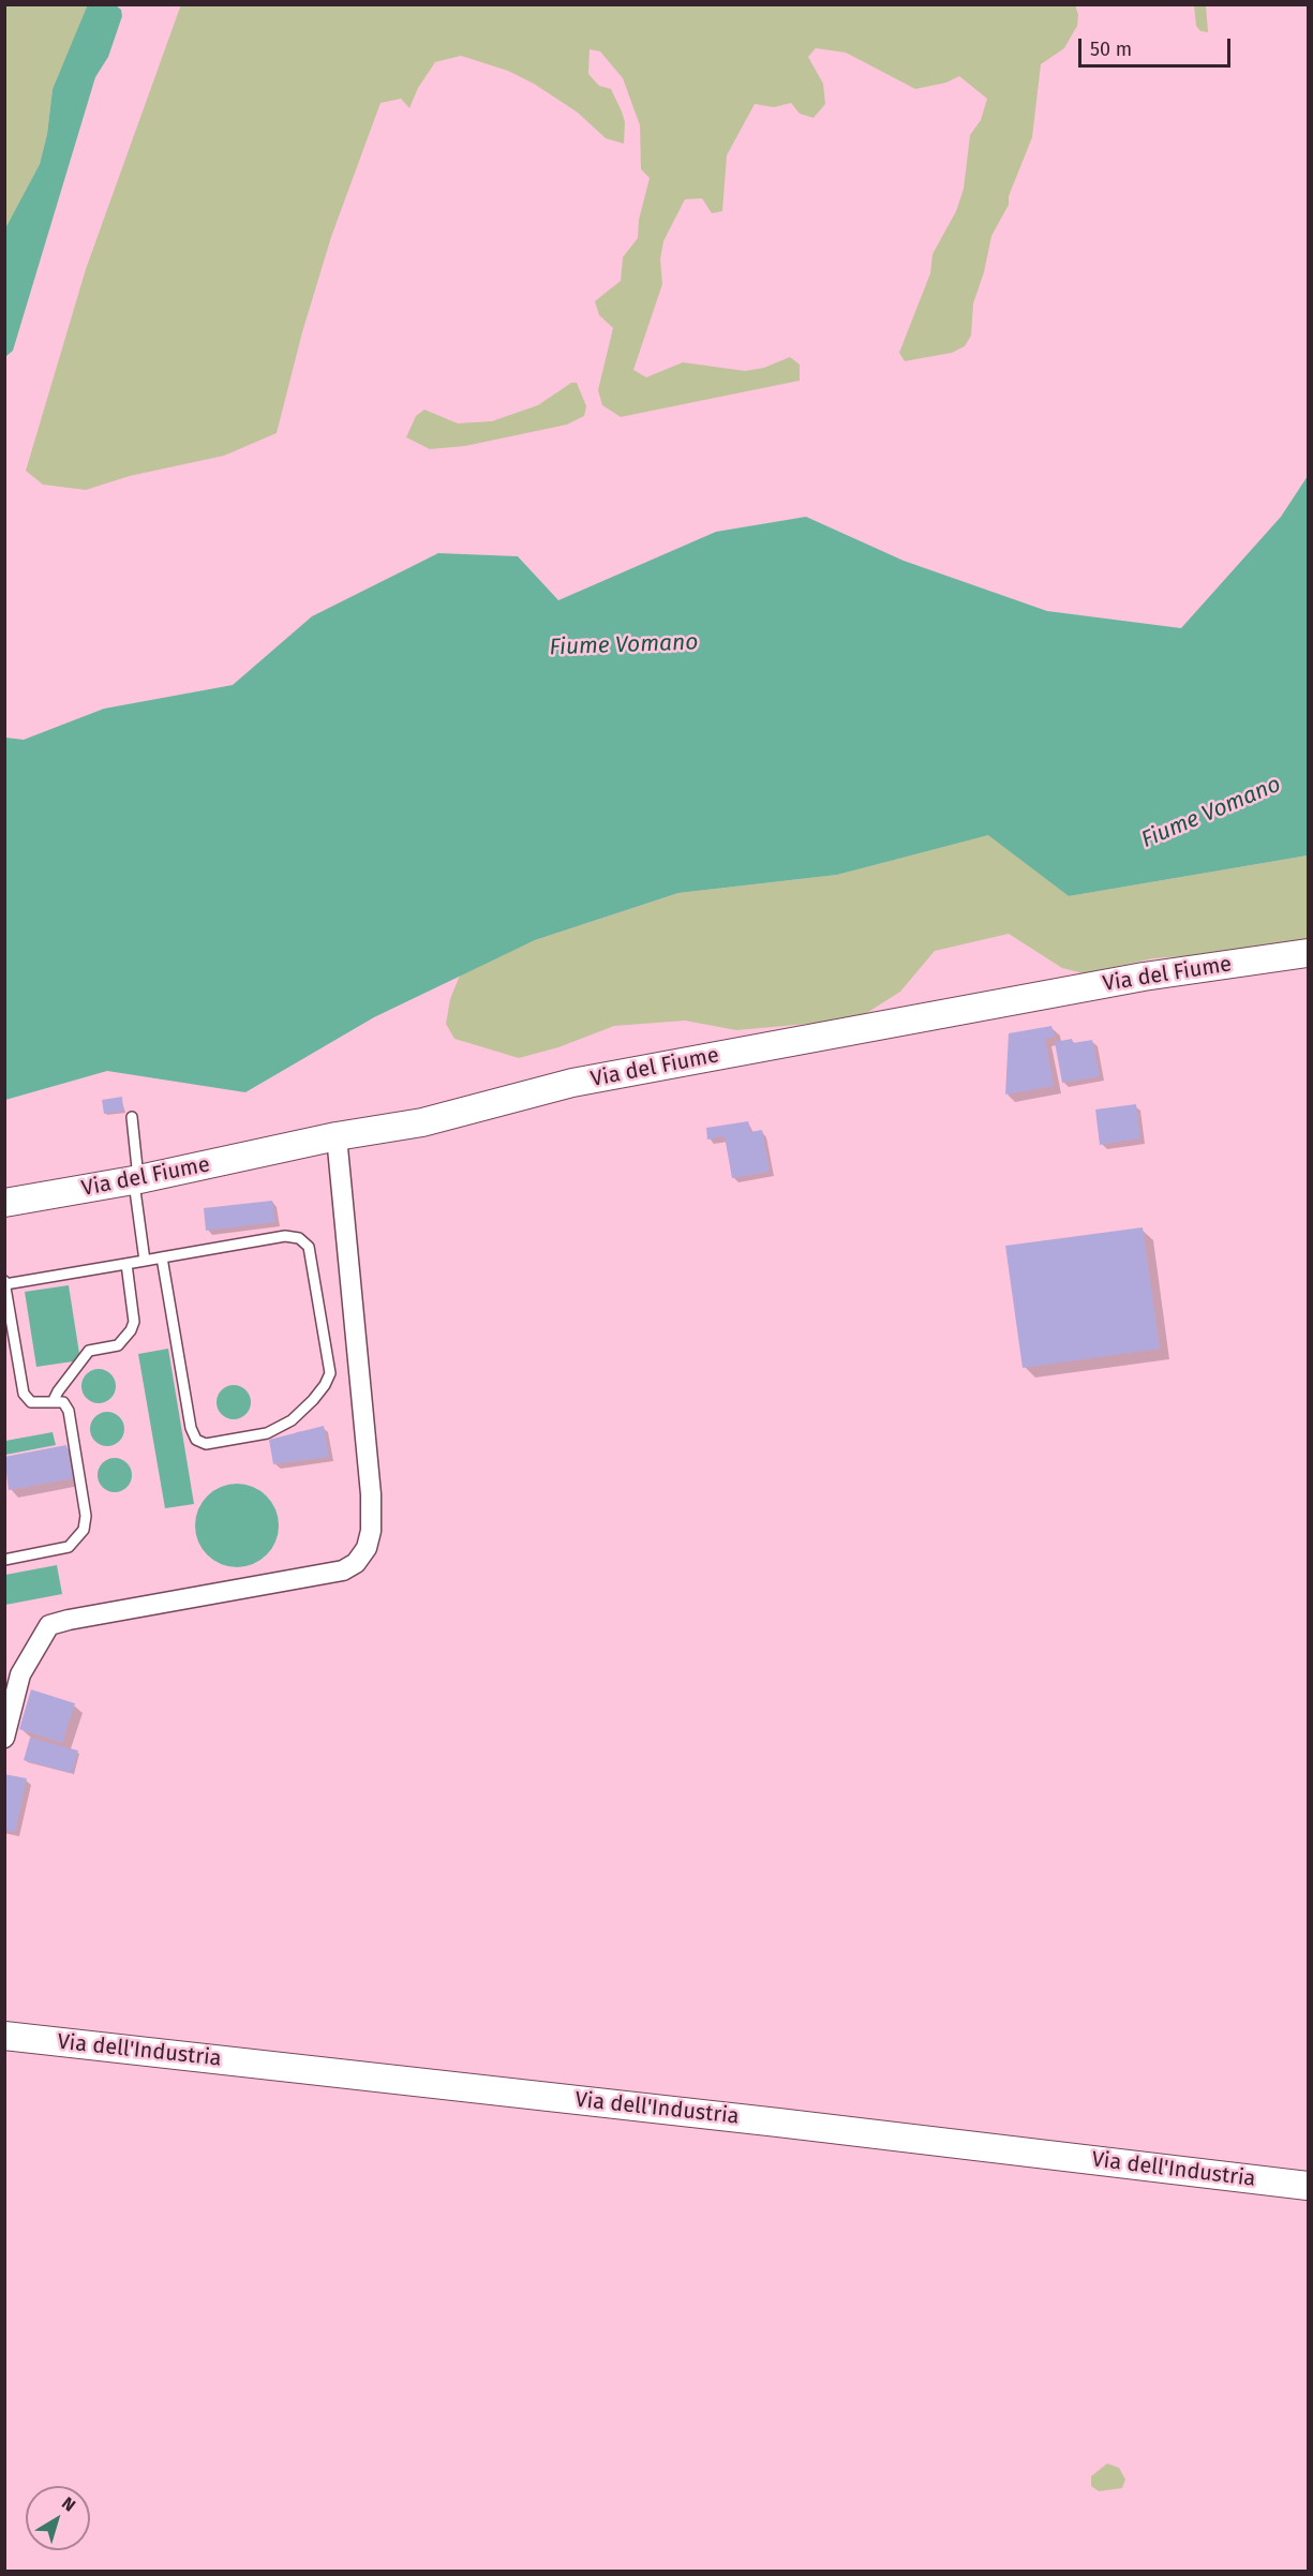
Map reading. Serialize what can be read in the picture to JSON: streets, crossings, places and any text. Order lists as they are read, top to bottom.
{
  "streets": {
    "street": ["Via del Fiume", "Via dell'Industria"]
  },
  "water": ["Fiume Vomano"],
  "scale_bar": "50 m",
  "north": "top right"
}
